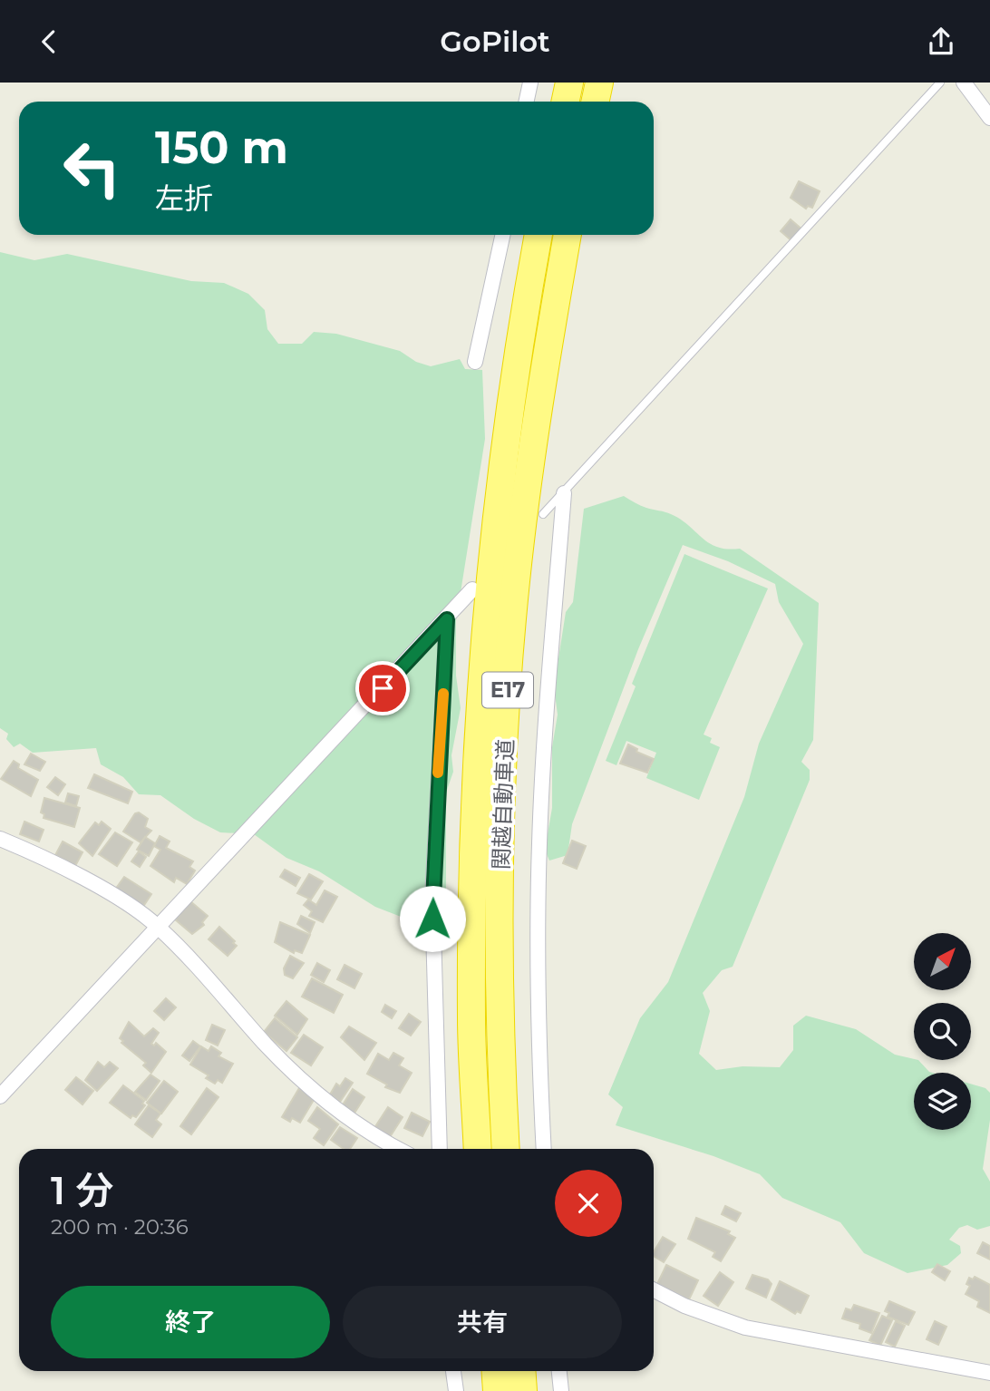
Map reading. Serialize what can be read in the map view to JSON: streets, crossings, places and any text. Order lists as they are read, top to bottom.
{
  "streets": {
    "highway": ["E17", "関越自動車道"]
  },
  "north": "top right",
  "page": {
    "header": "GoPilot",
    "turn": ["150 m", "左折"],
    "heading": ["1 分", "200 m · 20:36"],
    "buttons": ["終了", "共有"]
  }
}
